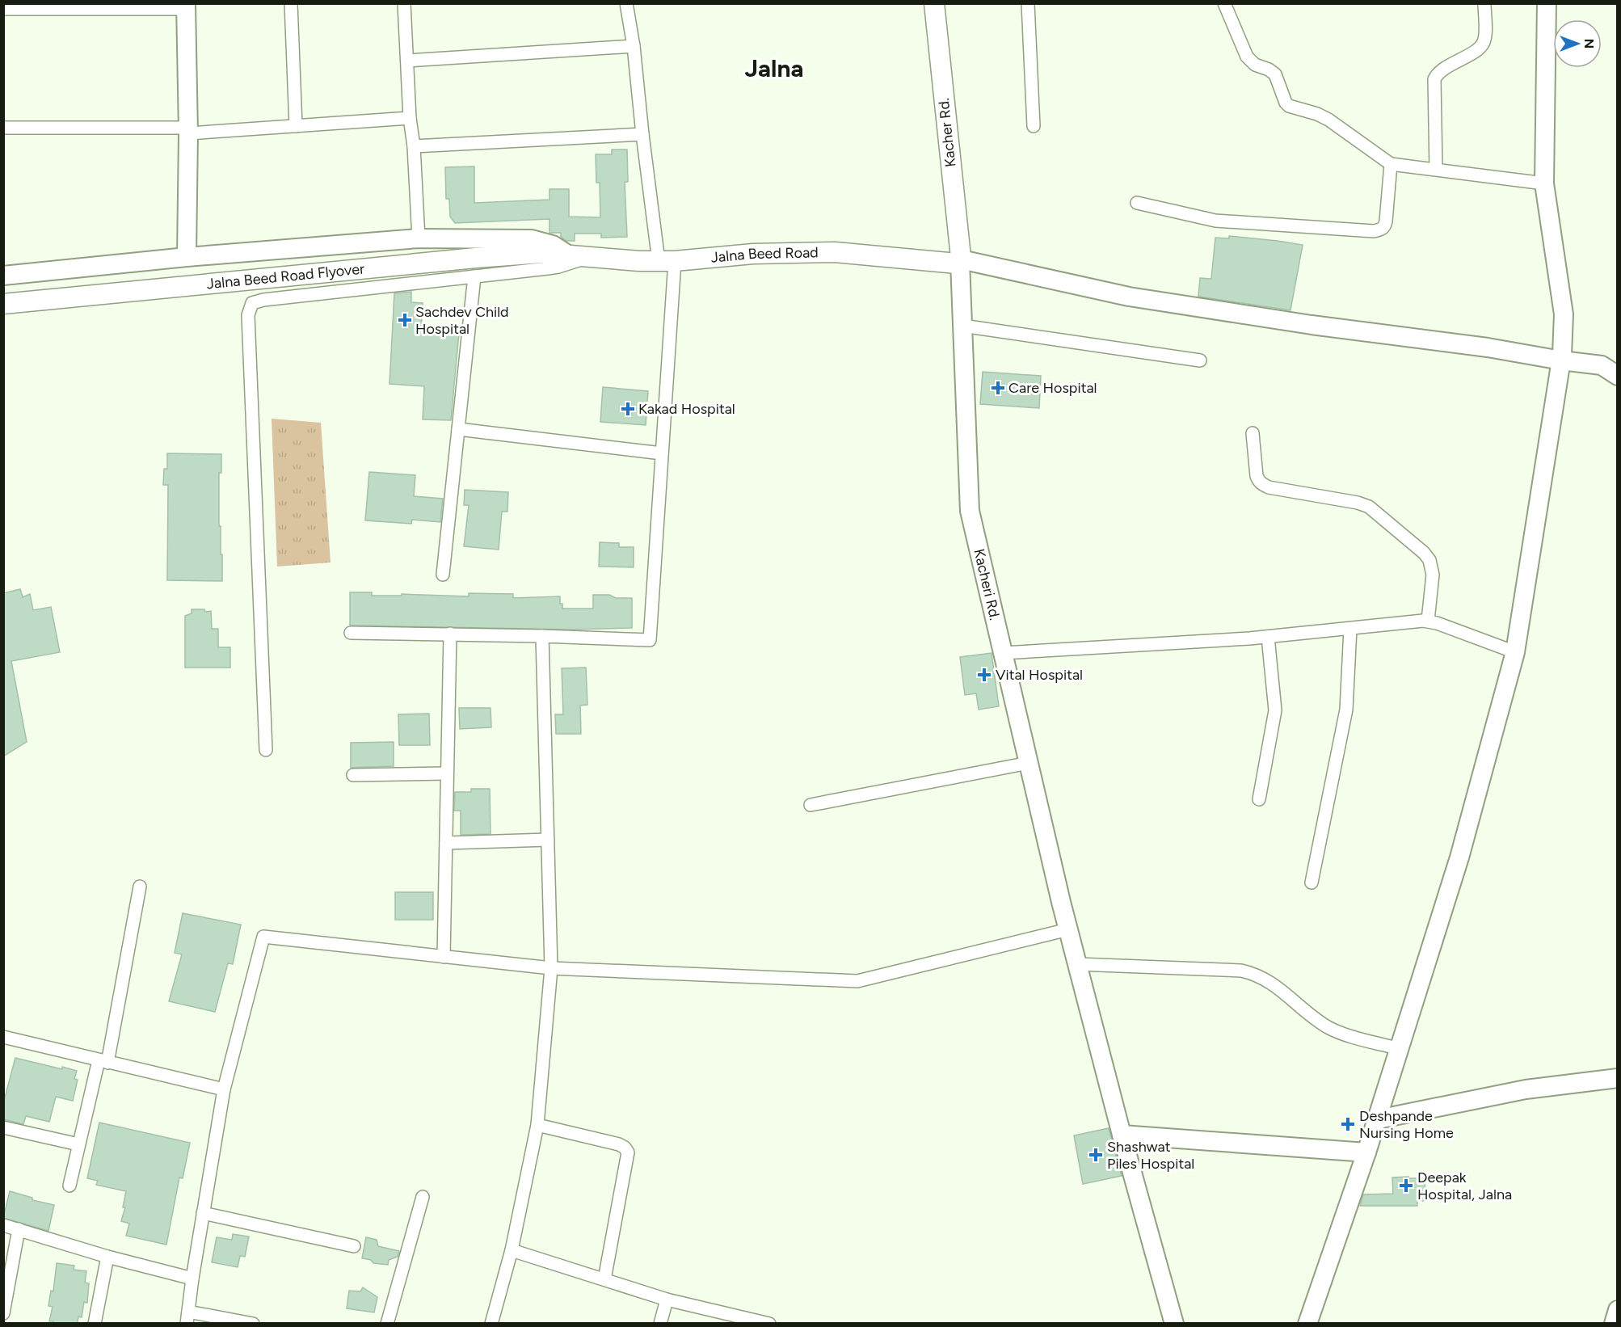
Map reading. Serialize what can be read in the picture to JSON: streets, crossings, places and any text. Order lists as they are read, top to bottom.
{
  "streets": {
    "main road": ["Kacher Rd.", "Jalna Beed Road", "Jalna Beed Road Flyover"],
    "street": ["Kacheri Rd."]
  },
  "crossings": [
    ["Kacher Rd.", "Jalna Beed Road"],
    ["Kacher Rd.", "Kacheri Rd."],
    ["Jalna Beed Road", "Jalna Beed Road Flyover"],
    ["Jalna Beed Road", "Kacheri Rd."]
  ],
  "districts": ["Jalna"],
  "places": {
    "health": [
      "Sachdev Child Hospital",
      "Care Hospital",
      "Kakad Hospital",
      "Vital Hospital",
      "Deshpande Nursing Home",
      "Shashwat Piles Hospital",
      "Deepak Hospital, Jalna"
    ]
  },
  "north": "right"
}
